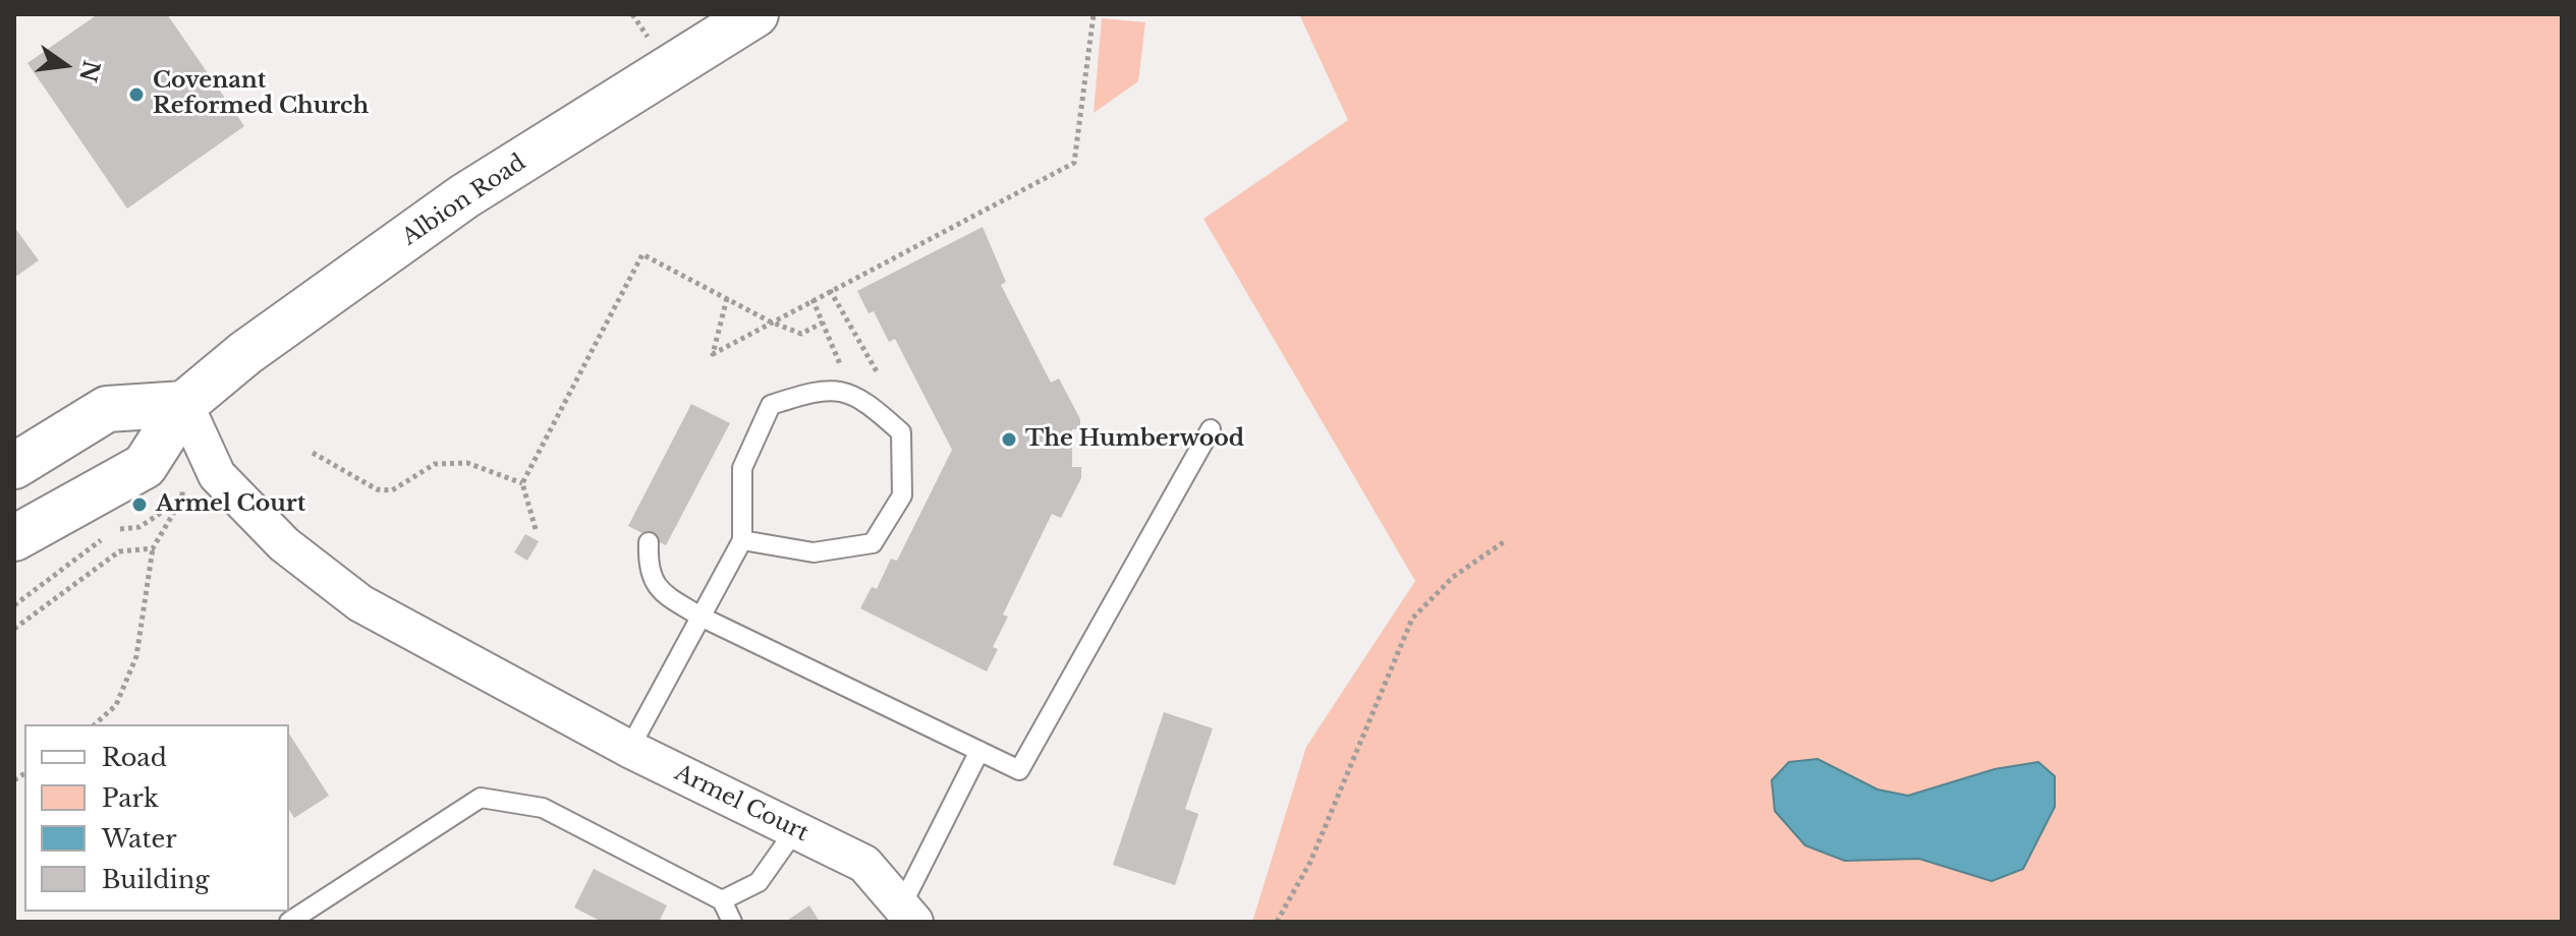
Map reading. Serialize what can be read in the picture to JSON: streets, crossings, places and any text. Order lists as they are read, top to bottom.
{
  "streets": {
    "main road": ["Albion Road"],
    "street": ["Armel Court"]
  },
  "crossings": [
    ["Albion Road", "Armel Court"]
  ],
  "places": ["Covenant Reformed Church", "The Humberwood", "Armel Court"],
  "legend": [
    "Road",
    "Park",
    "Water",
    "Building"
  ],
  "north": "right"
}
